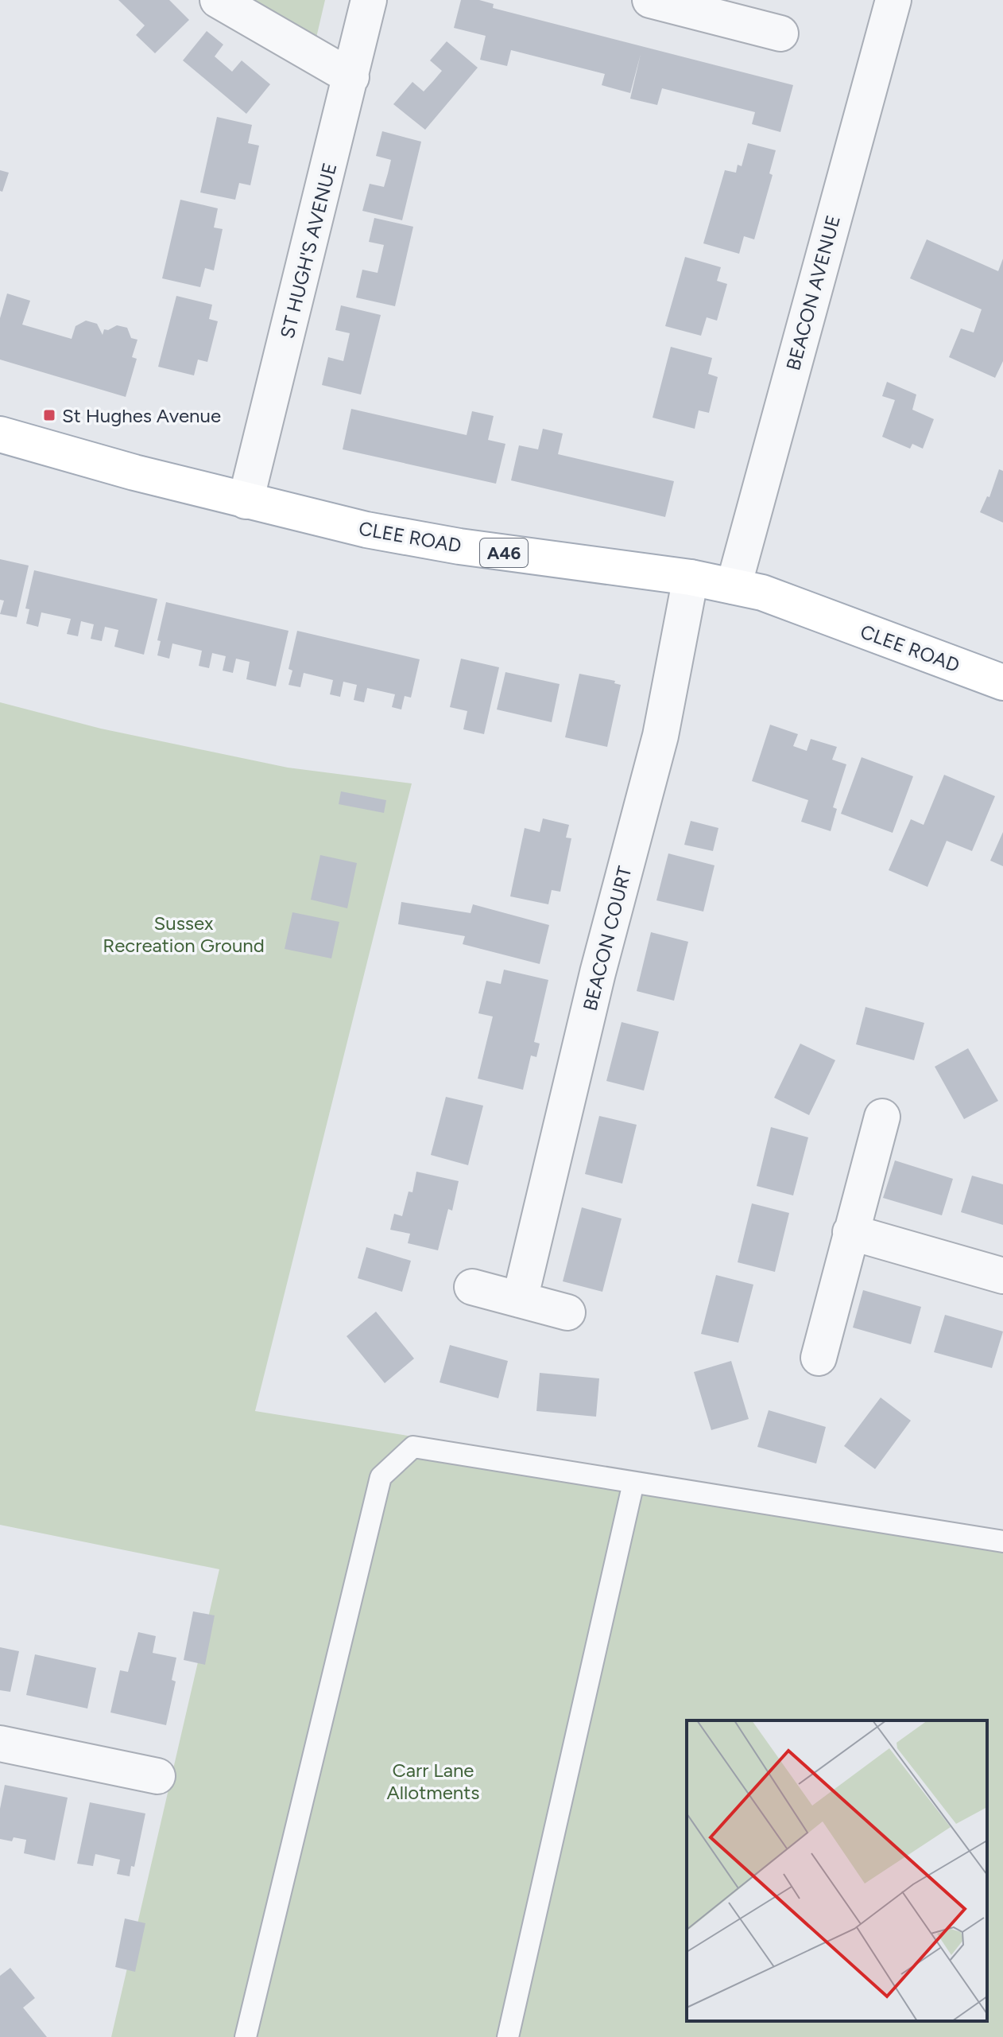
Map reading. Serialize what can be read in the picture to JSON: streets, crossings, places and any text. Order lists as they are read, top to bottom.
{
  "streets": {
    "main road": ["CLEE ROAD", "A46"],
    "street": ["ST HUGH'S AVENUE", "BEACON AVENUE", "BEACON COURT"]
  },
  "crossings": [
    ["ST HUGH'S AVENUE", "CLEE ROAD"],
    ["BEACON AVENUE", "CLEE ROAD"],
    ["CLEE ROAD", "BEACON COURT"]
  ],
  "parks": ["Sussex Recreation Ground", "Carr Lane Allotments"],
  "places": {
    "transit": ["St Hughes Avenue"]
  }
}
